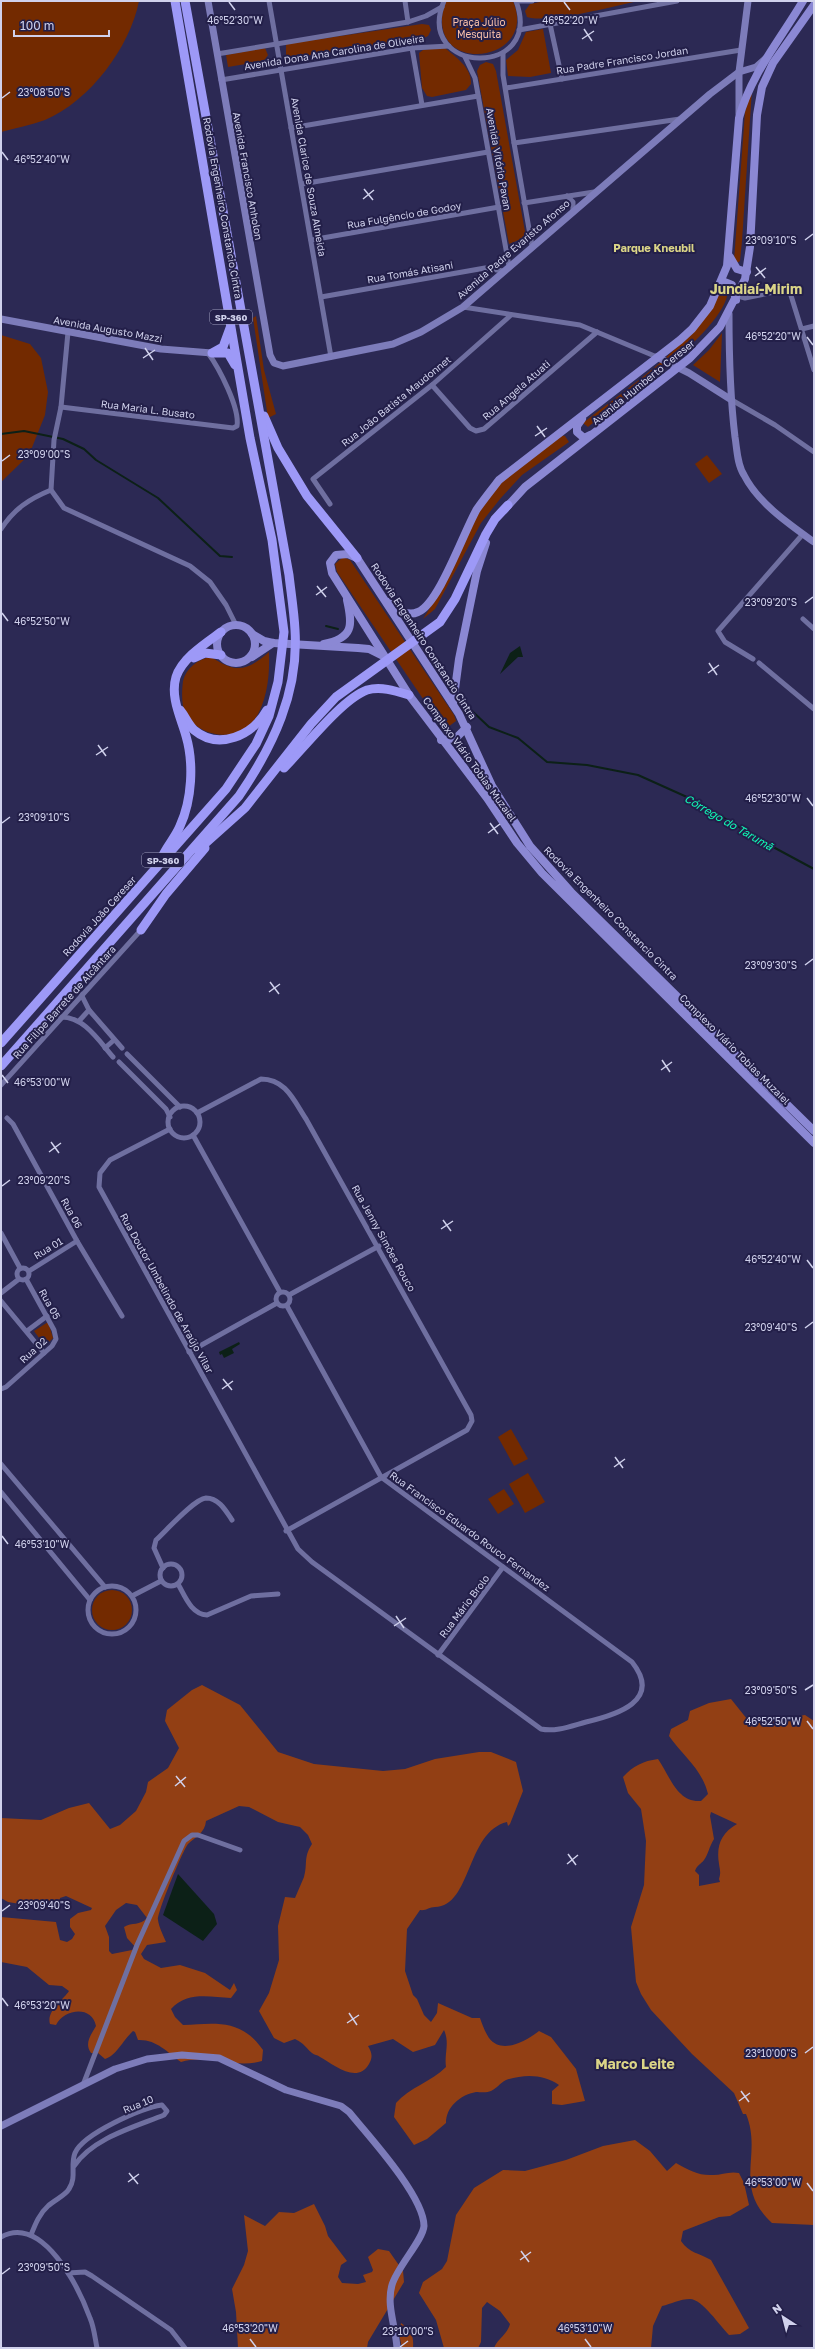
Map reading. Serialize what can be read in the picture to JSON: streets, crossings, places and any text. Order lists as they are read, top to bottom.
{
  "streets": {
    "highway": ["Rodovia Engenheiro Constancio Cintra", "SP-360", "Rodovia João Cereser"],
    "main road": ["Avenida Humberto Cereser", "Complexo Viário Tobias Muzaiel"],
    "street": [
      "Avenida Dona Ana Carolina de Oliveira",
      "Rua Padre Francisco Jordan",
      "Avenida Vitório Pavan",
      "Avenida Francisco Anholon",
      "Avenida Clarice de Souza Almeida",
      "Rua Fulgêncio de Godoy",
      "Avenida Padre Evaristo Afonso",
      "Rua Tomás Atisani",
      "Avenida Augusto Mazzi",
      "Rua Angela Atuati",
      "Rua João Batista Maudonnet",
      "Rua Maria L. Busato",
      "Rua Filipe Barrete de Alcântara",
      "Rua 06",
      "Rua Jenny Simões Rouco",
      "Rua 01",
      "Rua Doutor Umbelindo de Araújo Vilar",
      "Rua 05",
      "Rua 02",
      "Rua Francisco Eduardo Rouco Fernandez",
      "Rua Mário Brolo",
      "Rua 10"
    ]
  },
  "crossings": [
    ["Avenida Dona Ana Carolina de Oliveira", "Avenida Francisco Anholon"],
    ["Avenida Dona Ana Carolina de Oliveira", "Avenida Clarice de Souza Almeida"],
    ["Rua Padre Francisco Jordan", "Avenida Vitório Pavan"],
    ["Avenida Vitório Pavan", "Rua Fulgêncio de Godoy"],
    ["Avenida Vitório Pavan", "Avenida Padre Evaristo Afonso"],
    ["Avenida Francisco Anholon", "Avenida Padre Evaristo Afonso"],
    ["Avenida Clarice de Souza Almeida", "Rua Fulgêncio de Godoy"],
    ["Avenida Clarice de Souza Almeida", "Avenida Padre Evaristo Afonso"],
    ["Avenida Clarice de Souza Almeida", "Rua Tomás Atisani"],
    ["Rodovia Engenheiro Constancio Cintra", "SP-360"],
    ["Rodovia Engenheiro Constancio Cintra", "Avenida Humberto Cereser"],
    ["Rodovia Engenheiro Constancio Cintra", "Complexo Viário Tobias Muzaiel"],
    ["Rodovia Engenheiro Constancio Cintra", "Rodovia João Cereser"],
    ["Avenida Padre Evaristo Afonso", "Rua Tomás Atisani"],
    ["Avenida Padre Evaristo Afonso", "Avenida Humberto Cereser"],
    ["Avenida Augusto Mazzi", "Rua Maria L. Busato"],
    ["Rua Angela Atuati", "Rua João Batista Maudonnet"],
    ["Rua 06", "Rua 01"],
    ["Rua Jenny Simões Rouco", "Rua Doutor Umbelindo de Araújo Vilar"],
    ["Rua Jenny Simões Rouco", "Rua Francisco Eduardo Rouco Fernandez"],
    ["Rua 01", "Rua 05"],
    ["Rua Doutor Umbelindo de Araújo Vilar", "Rua Francisco Eduardo Rouco Fernandez"],
    ["Rua Doutor Umbelindo de Araújo Vilar", "Rua Mário Brolo"],
    ["Rua 05", "Rua 02"],
    ["Rua Francisco Eduardo Rouco Fernandez", "Rua Mário Brolo"]
  ],
  "districts": ["Parque Kneubil", "Jundiaí-Mirim", "Marco Leite"],
  "water": ["Córrego do Tarumã"],
  "parks": ["Praça Júlio Mesquita"],
  "scale_bar": "100 m",
  "north": "top left",
  "coordinates": [
    "46°52'30\"W",
    "46°52'20\"W",
    "23°08'50\"S",
    "46°52'40\"W",
    "23°09'10\"S",
    "23°09'00\"S",
    "23°09'20\"S",
    "46°52'50\"W",
    "23°09'30\"S",
    "46°53'00\"W",
    "23°09'40\"S",
    "46°53'10\"W",
    "23°09'50\"S",
    "46°53'20\"W",
    "23°10'00\"S"
  ]
}
